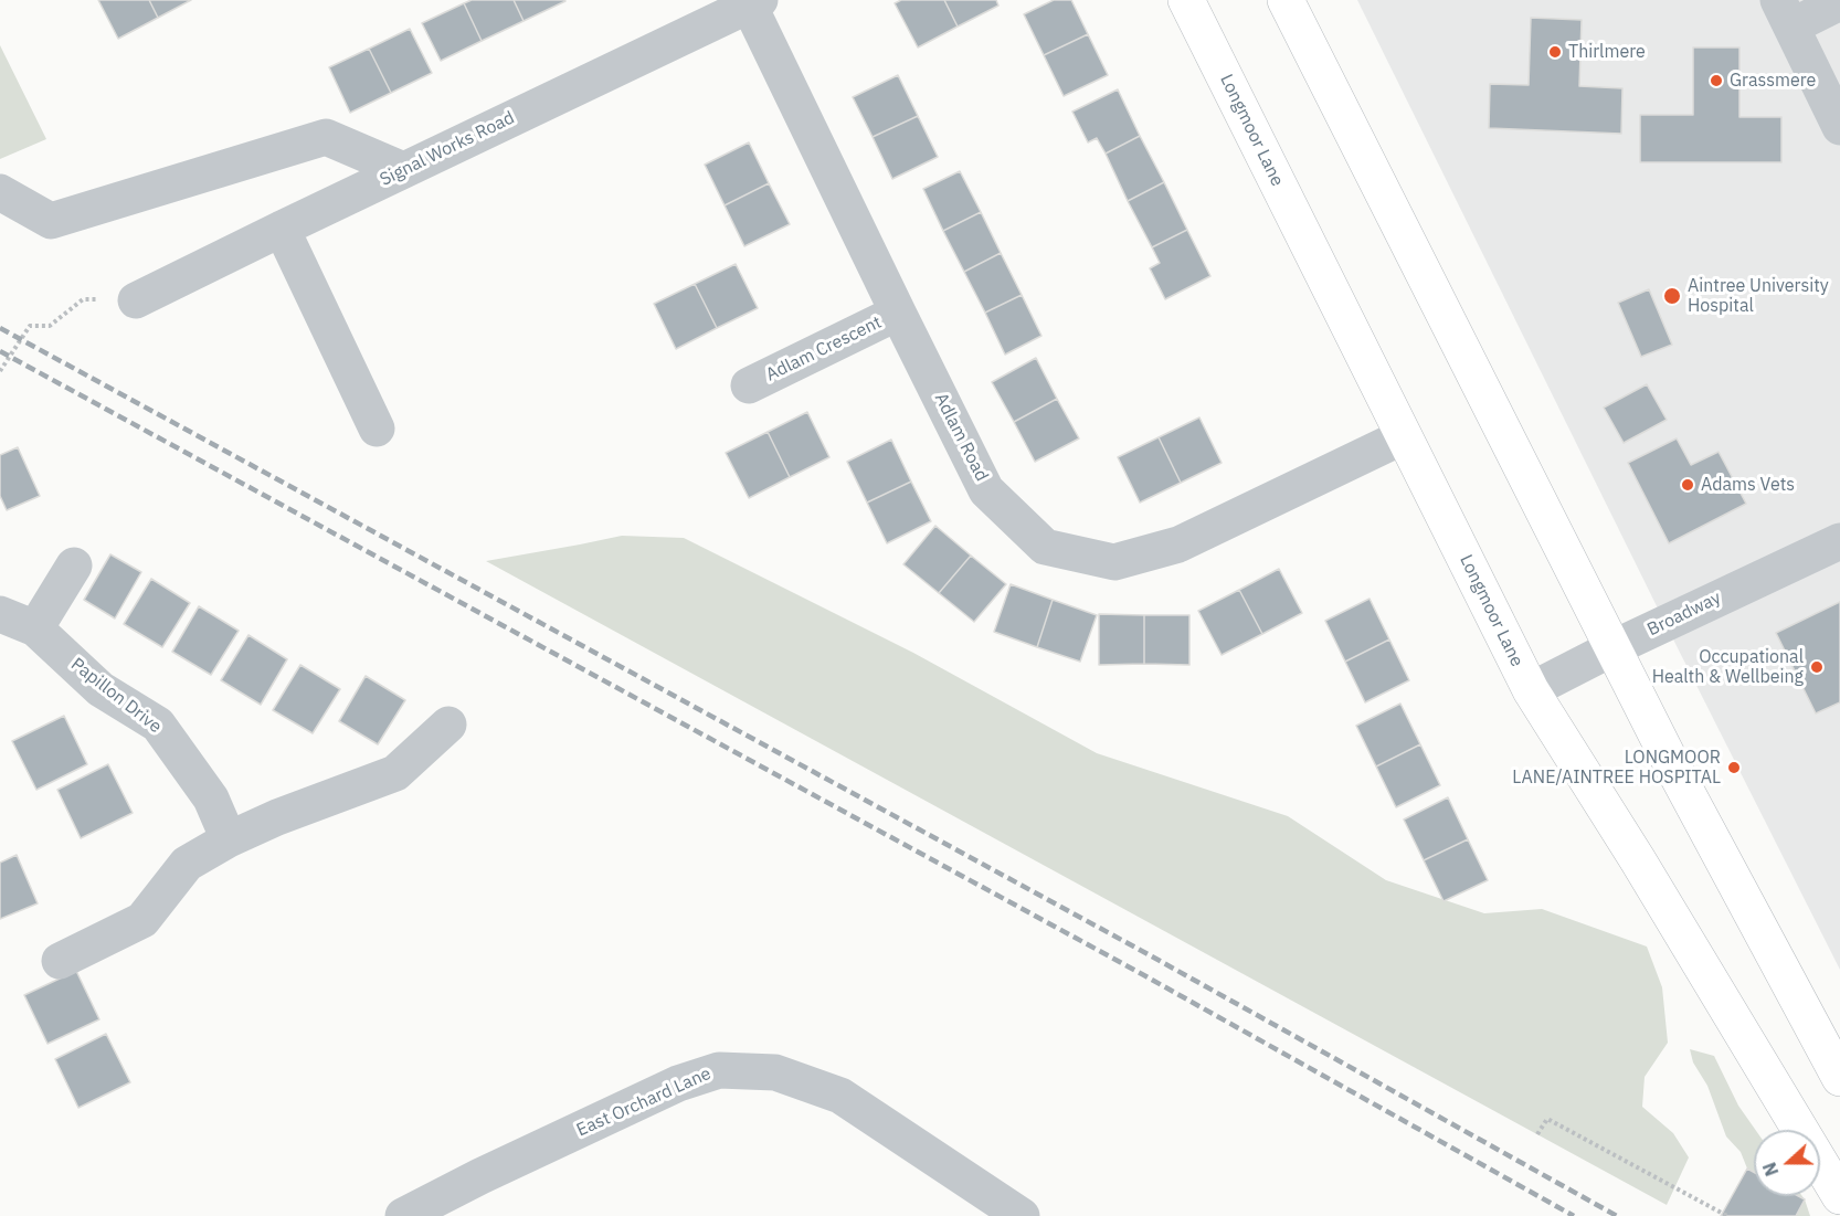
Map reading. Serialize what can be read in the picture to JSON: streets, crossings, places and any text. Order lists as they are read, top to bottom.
{
  "streets": {
    "main road": ["Longmoor Lane"],
    "street": [
      "Signal Works Road",
      "Adlam Crescent",
      "Adlam Road",
      "Broadway",
      "Papillon Drive",
      "East Orchard Lane"
    ]
  },
  "crossings": [
    ["Longmoor Lane", "Adlam Road"],
    ["Longmoor Lane", "Broadway"],
    ["Signal Works Road", "Adlam Road"],
    ["Adlam Crescent", "Adlam Road"]
  ],
  "places": [
    "Thirlmere",
    "Grassmere",
    "Aintree University Hospital",
    "Adams Vets",
    "Occupational Health & Wellbeing",
    "LONGMOOR LANE/AINTREE HOSPITAL"
  ],
  "north": "left"
}
